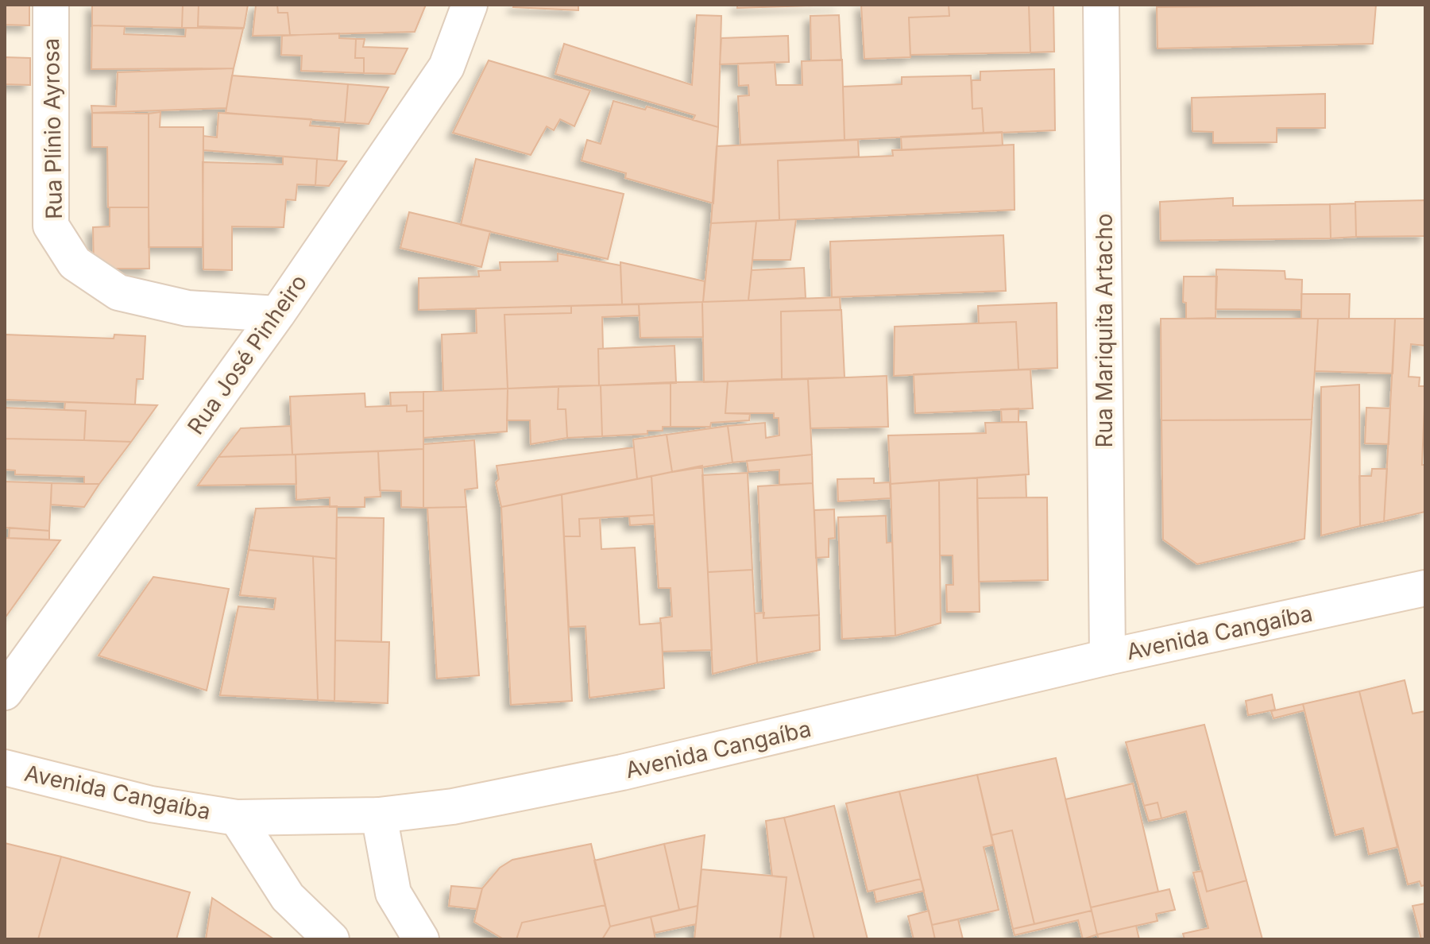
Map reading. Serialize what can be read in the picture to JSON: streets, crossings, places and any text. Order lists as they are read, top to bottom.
{
  "streets": {
    "street": [
      "Rua Plínio Ayrosa",
      "Rua Mariquita Artacho",
      "Rua José Pinheiro",
      "Avenida Cangaíba"
    ]
  },
  "crossings": [
    ["Rua Plínio Ayrosa", "Rua José Pinheiro"],
    ["Rua Mariquita Artacho", "Avenida Cangaíba"]
  ]
}
